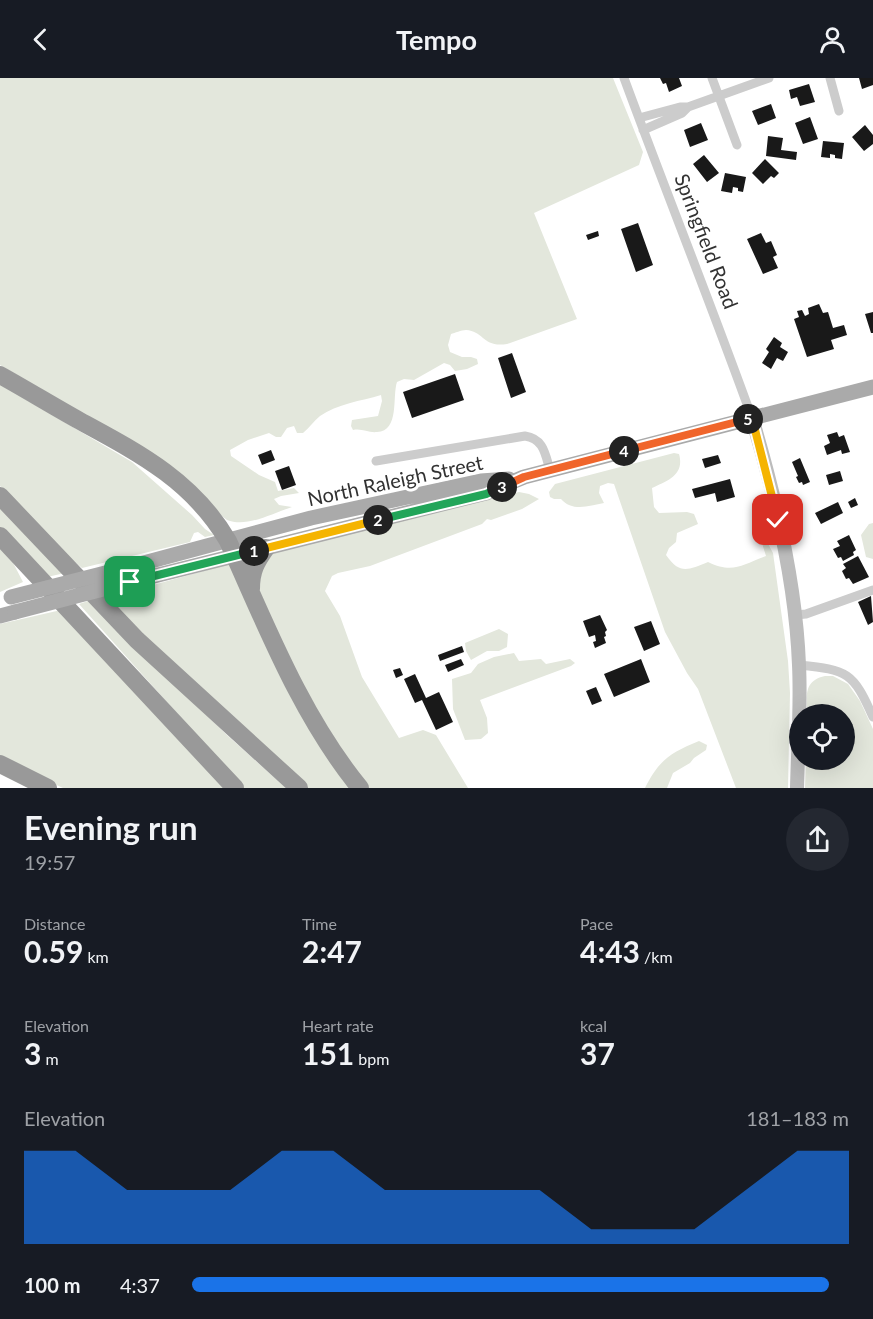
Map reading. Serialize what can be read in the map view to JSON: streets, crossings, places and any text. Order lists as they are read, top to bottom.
{
  "streets": {
    "main road": ["North Raleigh Street"],
    "street": ["Springfield Road"]
  },
  "page": {
    "header": "Tempo",
    "pins": [
      "5",
      "4",
      "3",
      "2",
      "1"
    ],
    "heading": ["Evening run", "19:57"],
    "stats": [
      ["Distance", "0.59 km"],
      ["Time", "2:47"],
      ["Pace", "4:43 /km"],
      ["Elevation", "3 m"],
      ["Heart rate", "151 bpm"],
      ["kcal", "37"]
    ],
    "chart": ["Elevation", "181–183 m"],
    "list": [
      {
        "name": "100 m",
        "note": "4:37"
      }
    ]
  }
}
